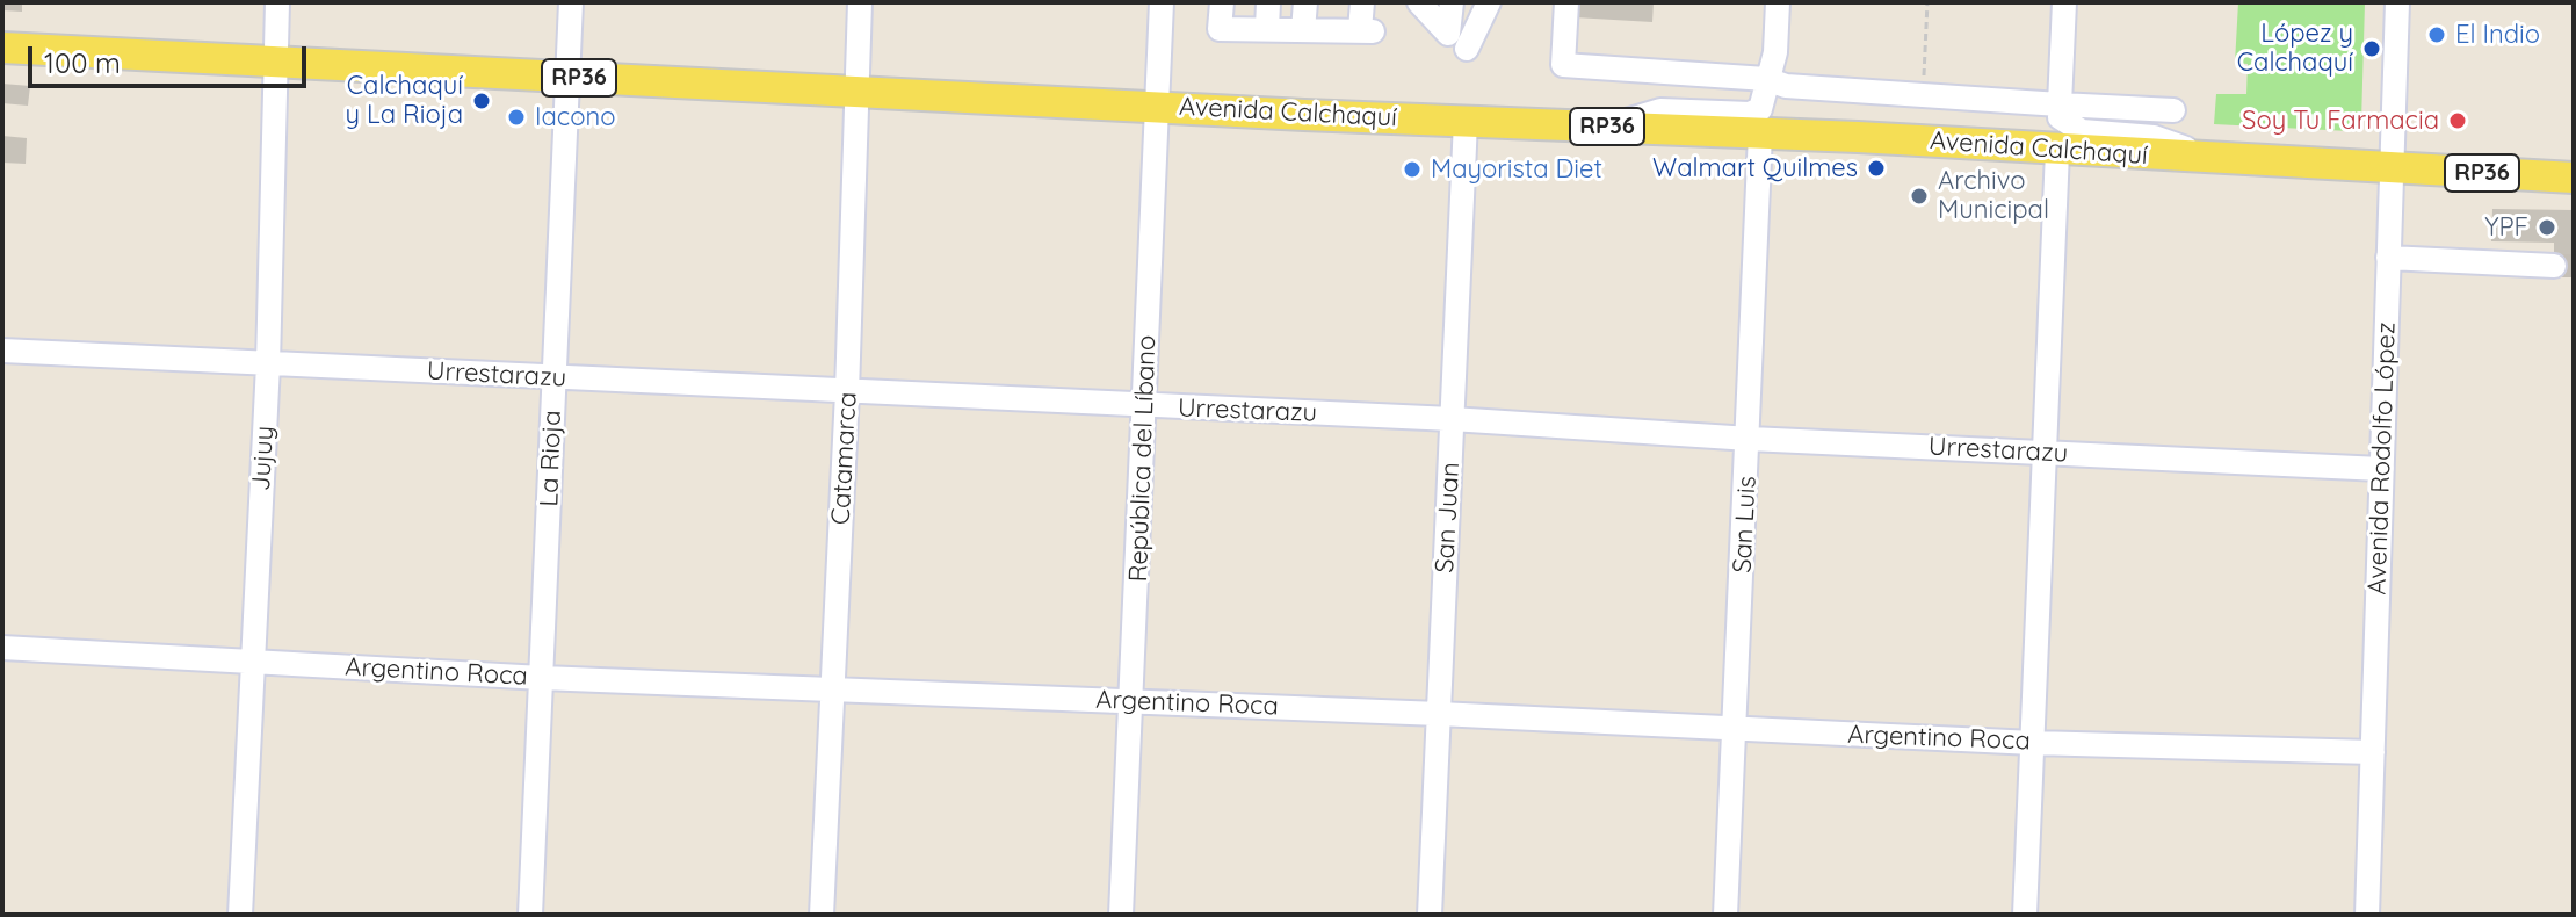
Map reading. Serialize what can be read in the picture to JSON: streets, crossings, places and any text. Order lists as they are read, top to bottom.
{
  "streets": {
    "main road": ["RP36", "Avenida Calchaquí"],
    "street": [
      "Urrestarazu",
      "Jujuy",
      "La Rioja",
      "Catamarca",
      "República del Líbano",
      "Avenida Rodolfo López",
      "San Juan",
      "San Luis",
      "Argentino Roca"
    ]
  },
  "crossings": [
    ["Avenida Calchaquí", "Jujuy"],
    ["Avenida Calchaquí", "La Rioja"],
    ["Avenida Calchaquí", "Catamarca"],
    ["Avenida Calchaquí", "República del Líbano"],
    ["Avenida Calchaquí", "Avenida Rodolfo López"],
    ["Avenida Calchaquí", "San Juan"],
    ["Avenida Calchaquí", "San Luis"],
    ["Urrestarazu", "Jujuy"],
    ["Urrestarazu", "La Rioja"],
    ["Urrestarazu", "Catamarca"],
    ["Urrestarazu", "República del Líbano"],
    ["Urrestarazu", "Avenida Rodolfo López"],
    ["Urrestarazu", "San Juan"],
    ["Urrestarazu", "San Luis"],
    ["Jujuy", "Argentino Roca"],
    ["La Rioja", "Argentino Roca"],
    ["Catamarca", "Argentino Roca"],
    ["República del Líbano", "Argentino Roca"],
    ["Avenida Rodolfo López", "Argentino Roca"],
    ["San Juan", "Argentino Roca"],
    ["San Luis", "Argentino Roca"]
  ],
  "places": [
    "El Indio",
    "López y Calchaquí",
    "Calchaquí y La Rioja",
    "Iacono",
    "Soy Tu Farmacia",
    "Walmart Quilmes",
    "Mayorista Diet",
    "Archivo Municipal",
    "YPF"
  ],
  "scale_bar": "100 m"
}
